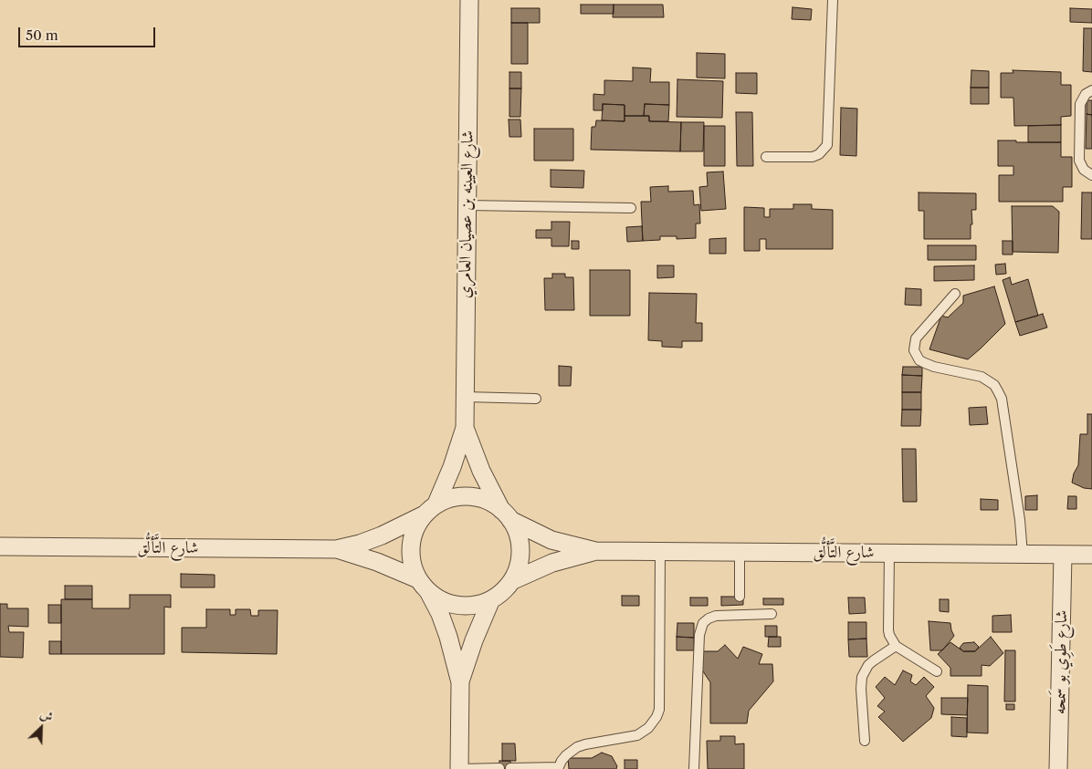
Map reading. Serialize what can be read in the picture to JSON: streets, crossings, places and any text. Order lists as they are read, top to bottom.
{
  "streets": {
    "street": ["شارع العيينه بن عصيان العامري", "شارع التَّألُّق", "شارع طَوِي بو سَمحه"]
  },
  "crossings": [
    ["شارع العيينه بن عصيان العامري", "شارع التَّألُّق"],
    ["شارع التَّألُّق", "شارع طَوِي بو سَمحه"]
  ],
  "scale_bar": "50 m",
  "north": "top right"
}
